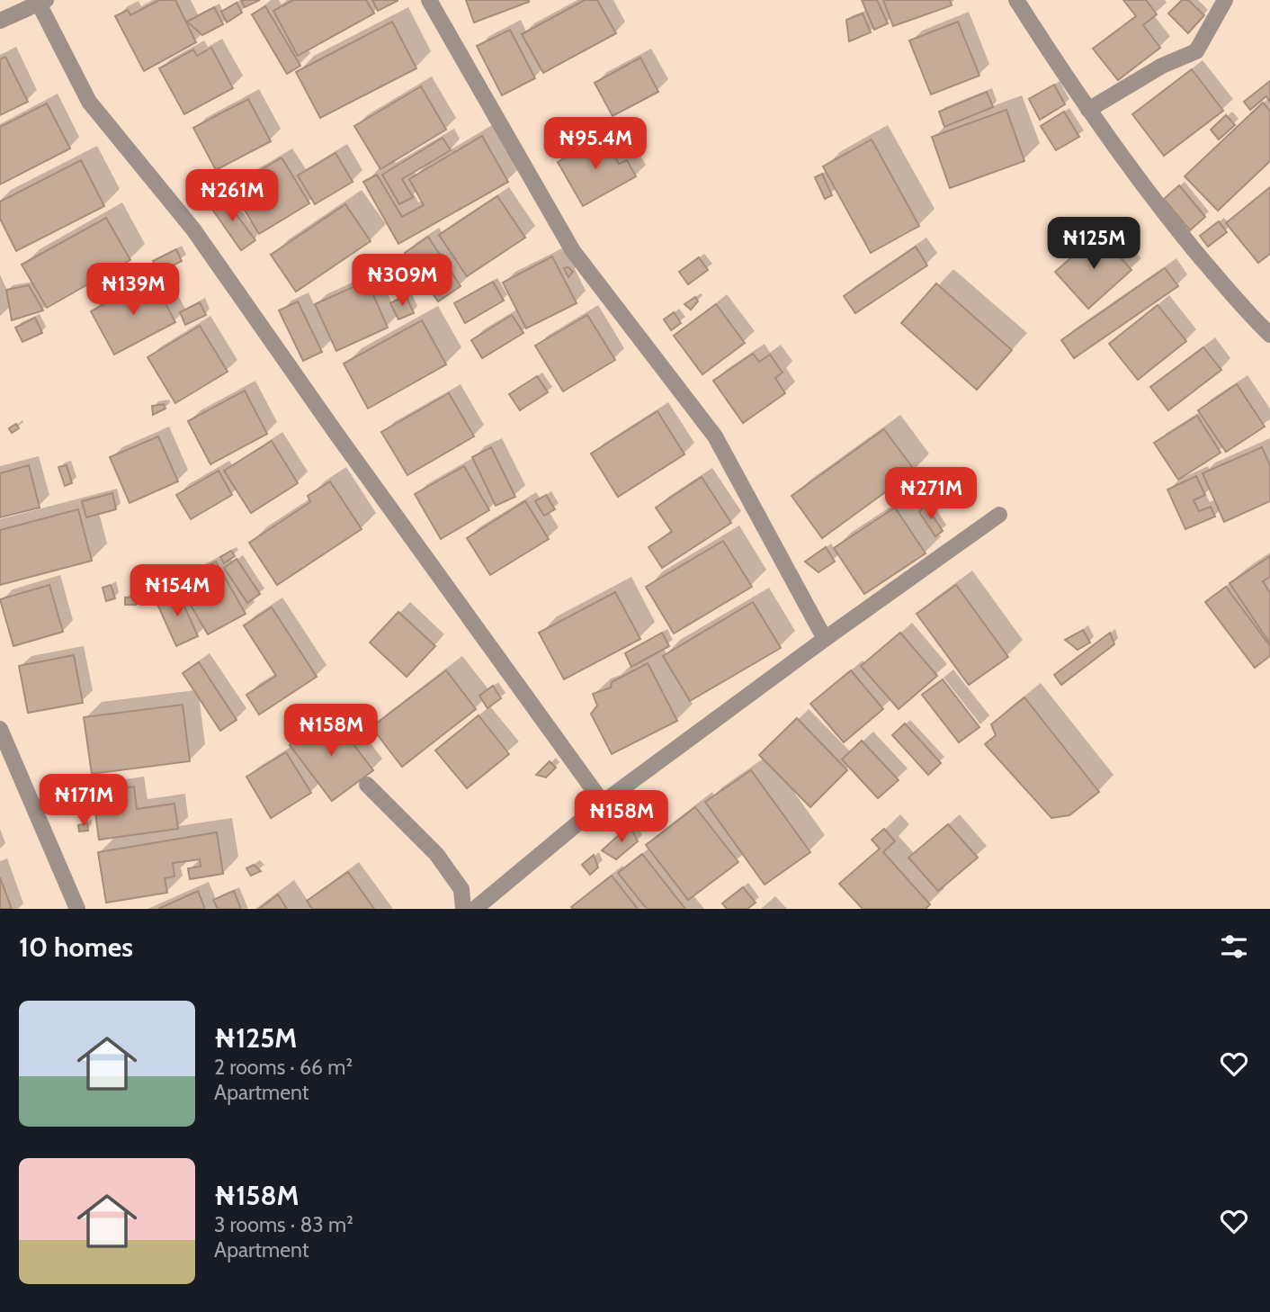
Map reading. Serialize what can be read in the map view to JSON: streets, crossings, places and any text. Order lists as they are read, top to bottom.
{
  "page": {
    "price": [
      "₦95.4M",
      "₦261M",
      "₦125M",
      "₦309M",
      "₦139M",
      "₦271M",
      "₦154M",
      "₦158M",
      "₦171M",
      "₦158M"
    ],
    "heading": "10 homes",
    "list": [
      {
        "name": "₦125M",
        "note": "2 rooms · 66 m² · Apartment"
      },
      {
        "name": "₦158M",
        "note": "3 rooms · 83 m² · Apartment"
      }
    ]
  }
}
